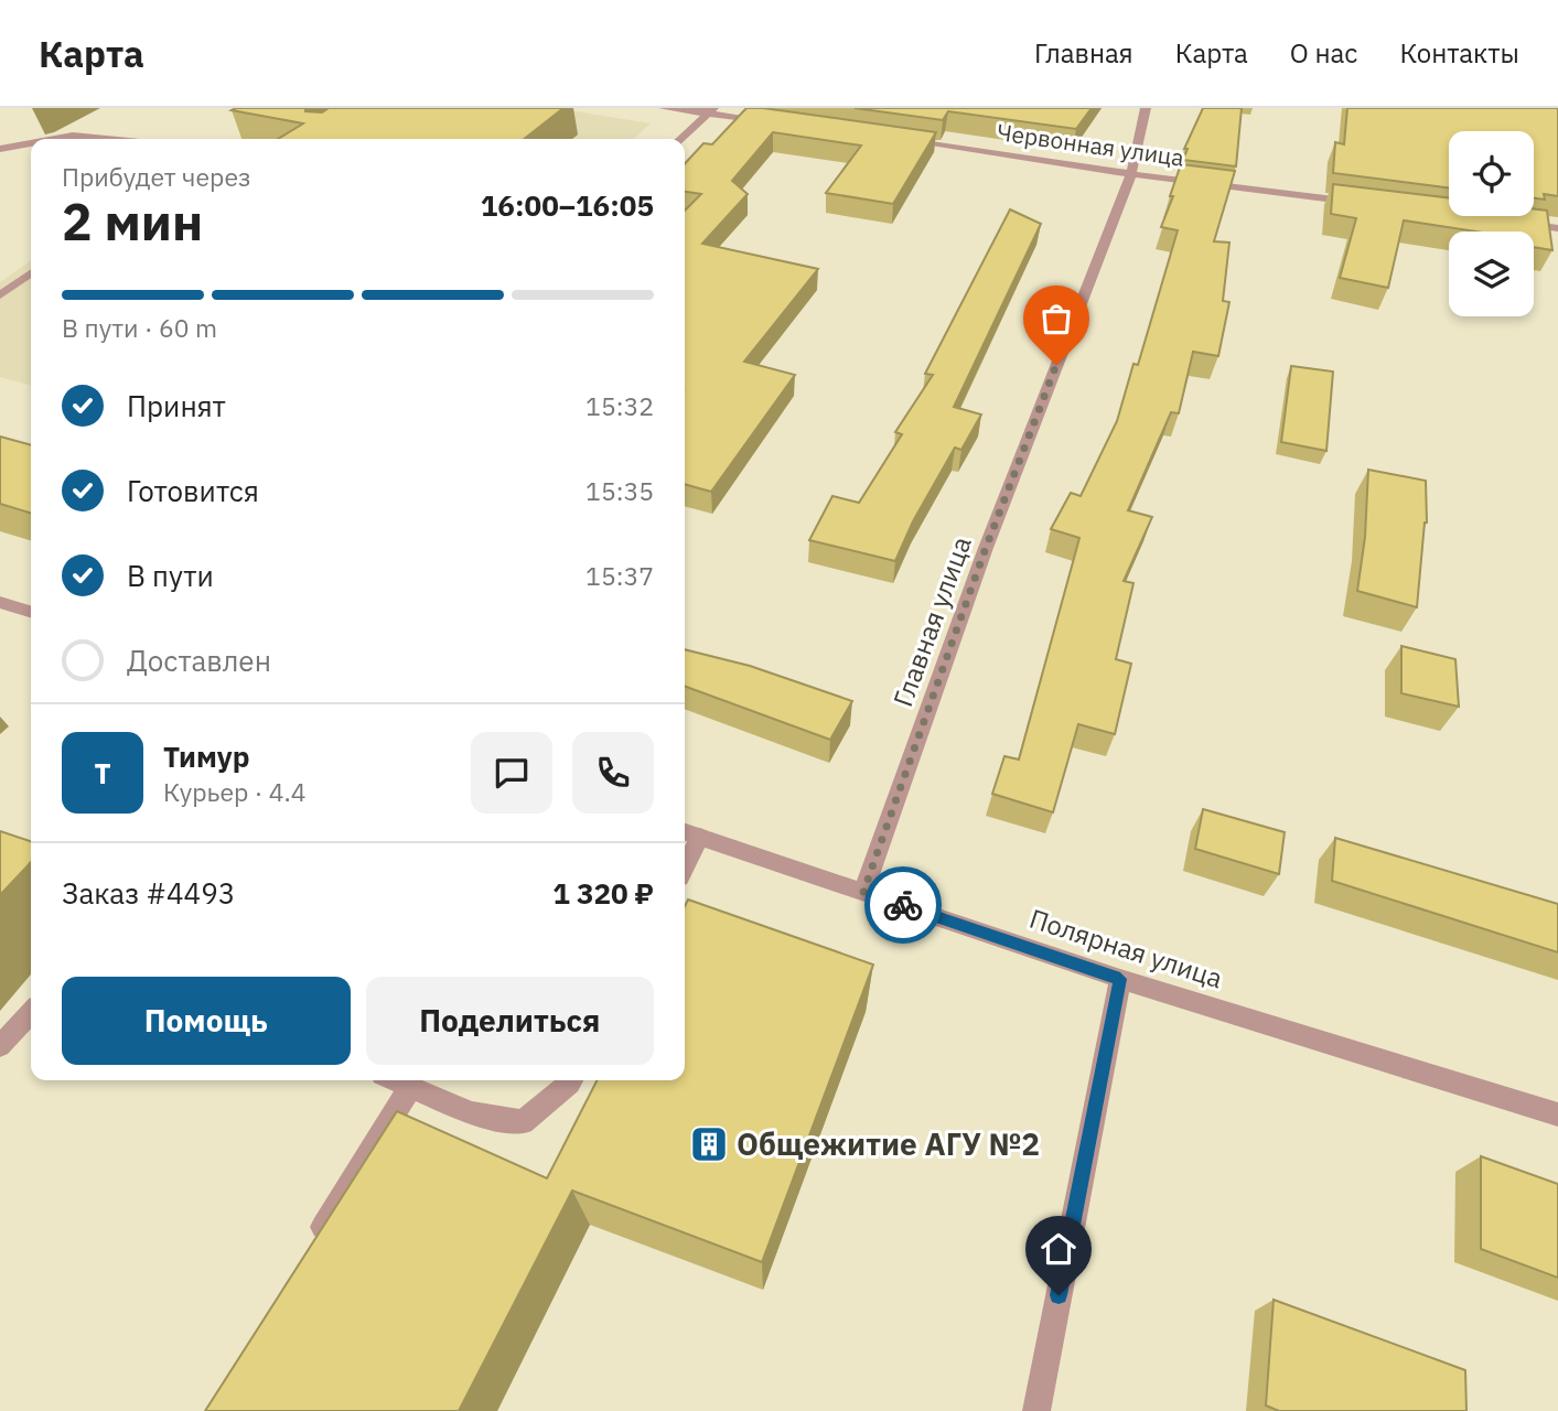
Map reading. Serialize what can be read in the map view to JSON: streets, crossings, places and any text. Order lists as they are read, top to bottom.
{
  "streets": {
    "street": ["Червонная улица", "Главная улица", "Полярная улица"]
  },
  "crossings": [
    ["Червонная улица", "Главная улица"],
    ["Главная улица", "Полярная улица"]
  ],
  "places": {
    "building": ["Общежитие АГУ №2"]
  },
  "page": {
    "header": "Карта",
    "nav": [
      "Главная",
      "Карта",
      "О нас",
      "Контакты"
    ],
    "heading": ["2 мин", "Прибудет через", "16:00–16:05"],
    "panel": [
      "Тимур",
      "Курьер · 4.4",
      "Заказ #4493",
      "1 320 ₽"
    ],
    "bar": "В пути · 60 m",
    "list": [
      ["Принят", "15:32"],
      ["Готовится", "15:35"],
      ["В пути", "15:37"],
      "Доставлен"
    ],
    "round": "Т",
    "buttons": ["Помощь", "Поделиться"]
  }
}
